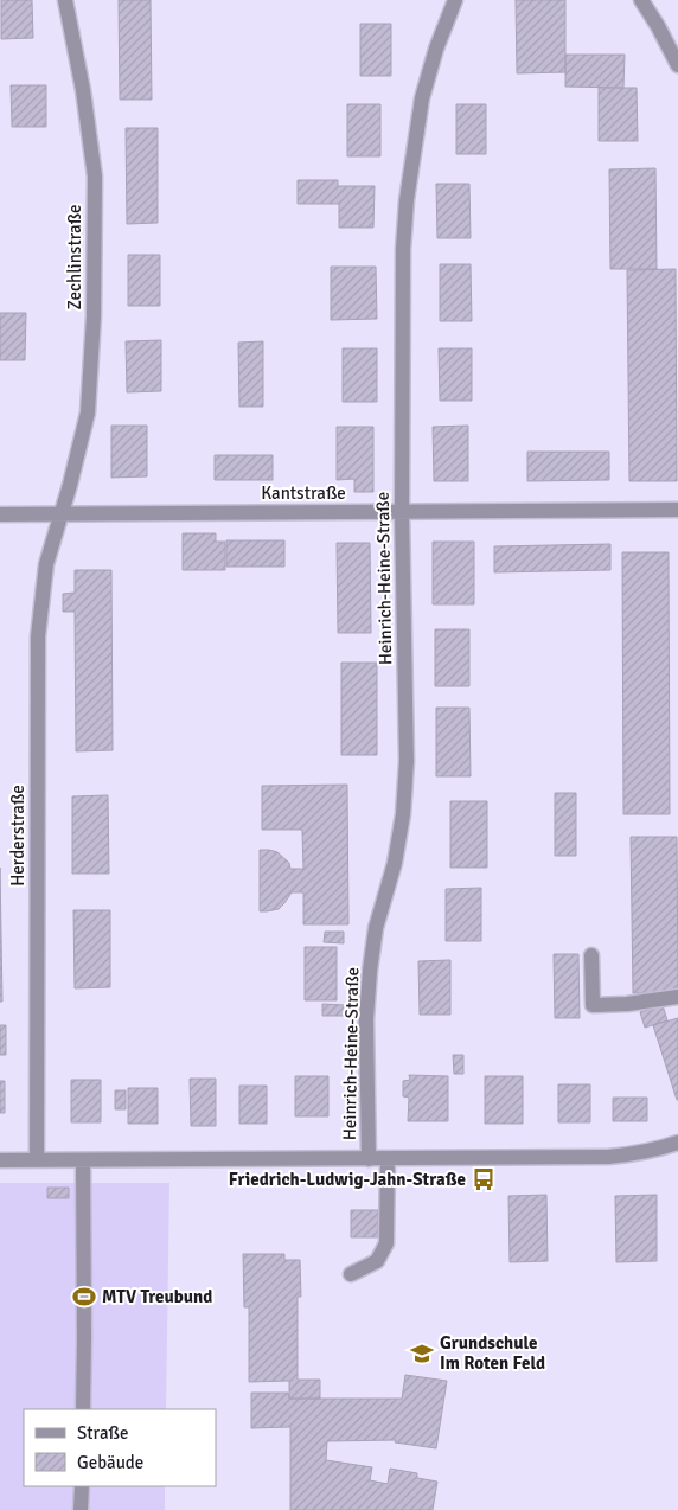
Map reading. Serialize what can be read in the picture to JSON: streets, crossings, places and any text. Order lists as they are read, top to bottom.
{
  "streets": {
    "street": [
      "Zechlinstraße",
      "Kantstraße",
      "Heinrich-Heine-Straße",
      "Herderstraße"
    ]
  },
  "crossings": [
    ["Zechlinstraße", "Kantstraße"],
    ["Zechlinstraße", "Herderstraße"],
    ["Kantstraße", "Heinrich-Heine-Straße"],
    ["Kantstraße", "Herderstraße"]
  ],
  "places": {
    "bus stop": ["Friedrich-Ludwig-Jahn-Straße"],
    "sports": ["MTV Treubund"],
    "school or university": ["Grundschule Im Roten Feld"]
  },
  "legend": ["Straße", "Gebäude"]
}
